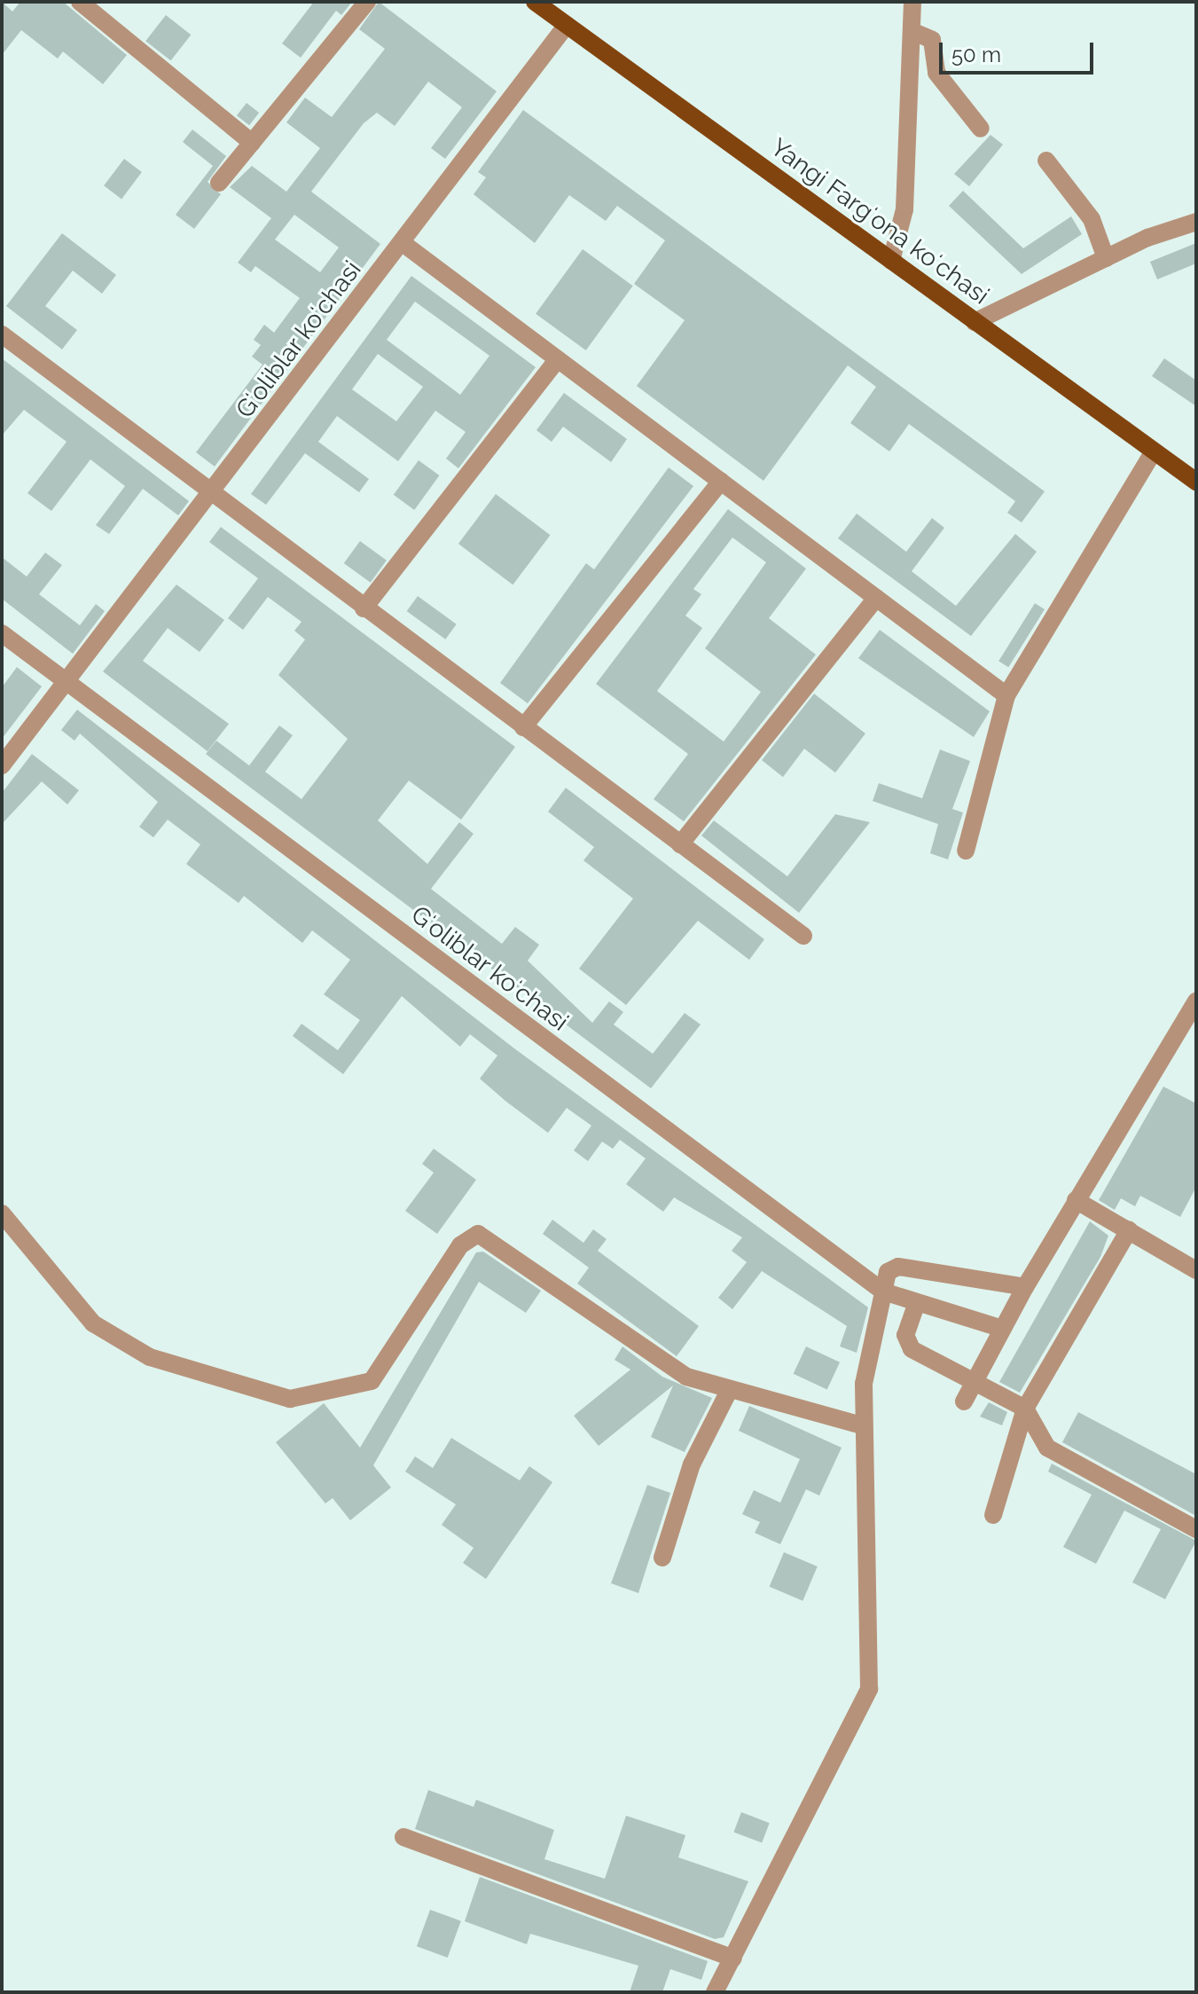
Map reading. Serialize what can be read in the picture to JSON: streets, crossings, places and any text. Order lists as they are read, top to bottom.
{
  "streets": {
    "main road": ["Yangi Fargʻona koʻchasi"],
    "street": ["Gʻoliblar koʻchasi"]
  },
  "crossings": [
    ["Yangi Fargʻona koʻchasi", "Gʻoliblar koʻchasi"]
  ],
  "scale_bar": "50 m"
}
